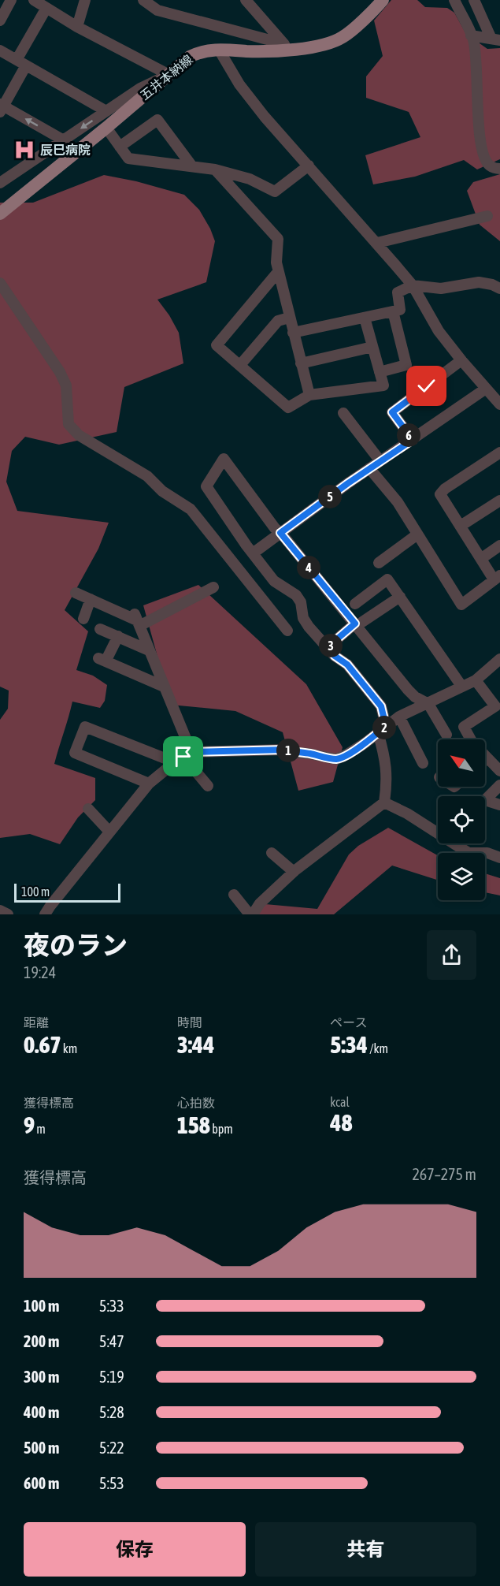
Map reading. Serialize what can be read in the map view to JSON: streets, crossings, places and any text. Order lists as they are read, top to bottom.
{
  "streets": {
    "main road": ["五井本納線"]
  },
  "places": {
    "hospital": ["辰巳病院"]
  },
  "scale_bar": "100 m",
  "north": "top left",
  "page": {
    "pins": [
      "6",
      "5",
      "4",
      "3",
      "2",
      "1"
    ],
    "scale": "100 m",
    "heading": ["夜のラン", "19:24"],
    "stats": [
      ["距離", "0.67 km"],
      ["時間", "3:44"],
      ["ペース", "5:34 /km"],
      ["獲得標高", "9 m"],
      ["心拍数", "158 bpm"],
      ["kcal", "48"]
    ],
    "chart": ["獲得標高", "267–275 m"],
    "list": [
      {
        "name": "100 m",
        "note": "5:33"
      },
      {
        "name": "200 m",
        "note": "5:47"
      },
      {
        "name": "300 m",
        "note": "5:19"
      },
      {
        "name": "400 m",
        "note": "5:28"
      },
      {
        "name": "500 m",
        "note": "5:22"
      },
      {
        "name": "600 m",
        "note": "5:53"
      }
    ],
    "buttons": ["保存", "共有"]
  }
}
